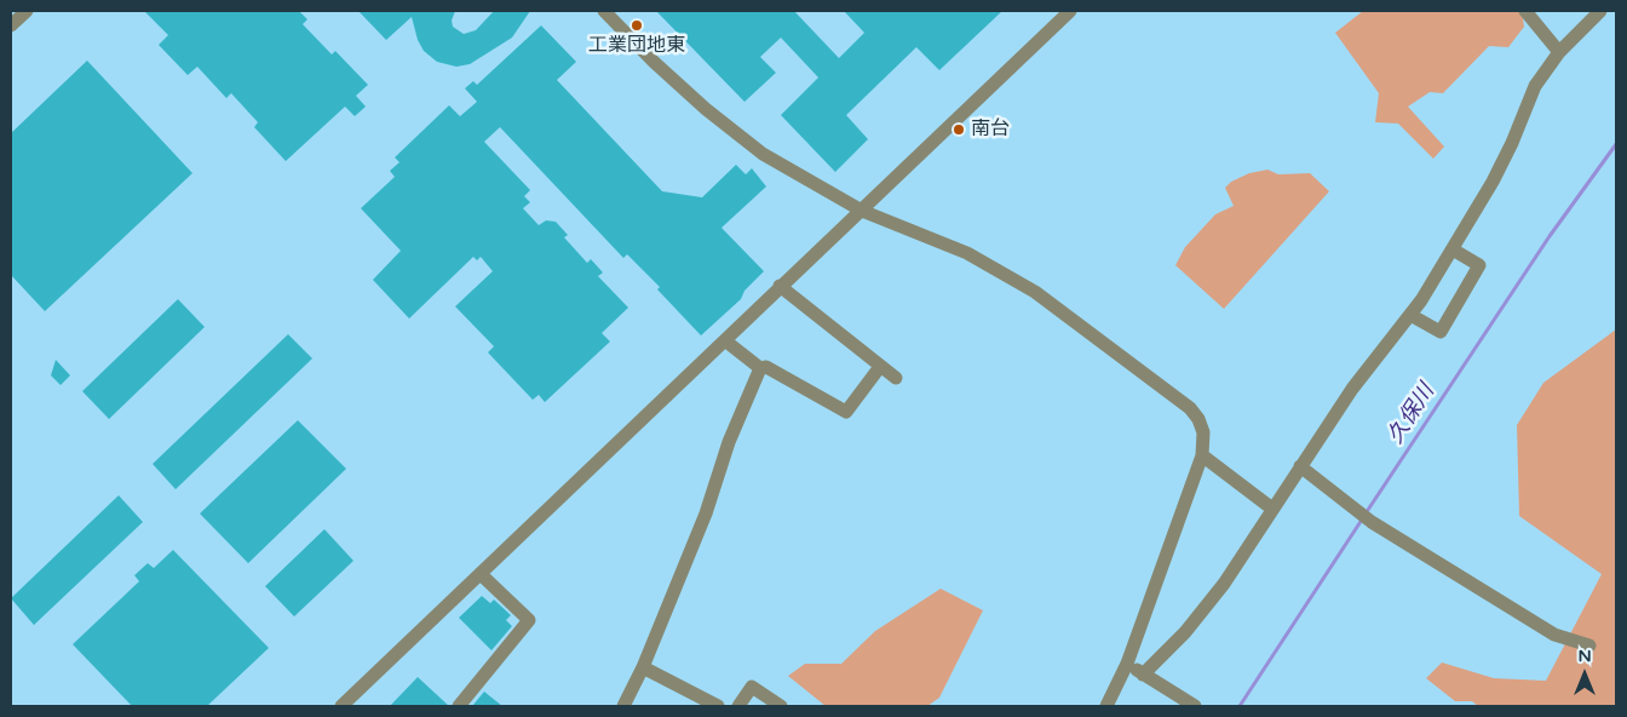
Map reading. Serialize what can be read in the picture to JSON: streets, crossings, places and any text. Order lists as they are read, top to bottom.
{
  "water": ["久保川"],
  "places": ["工業団地東", "南台"],
  "north": "top"
}
